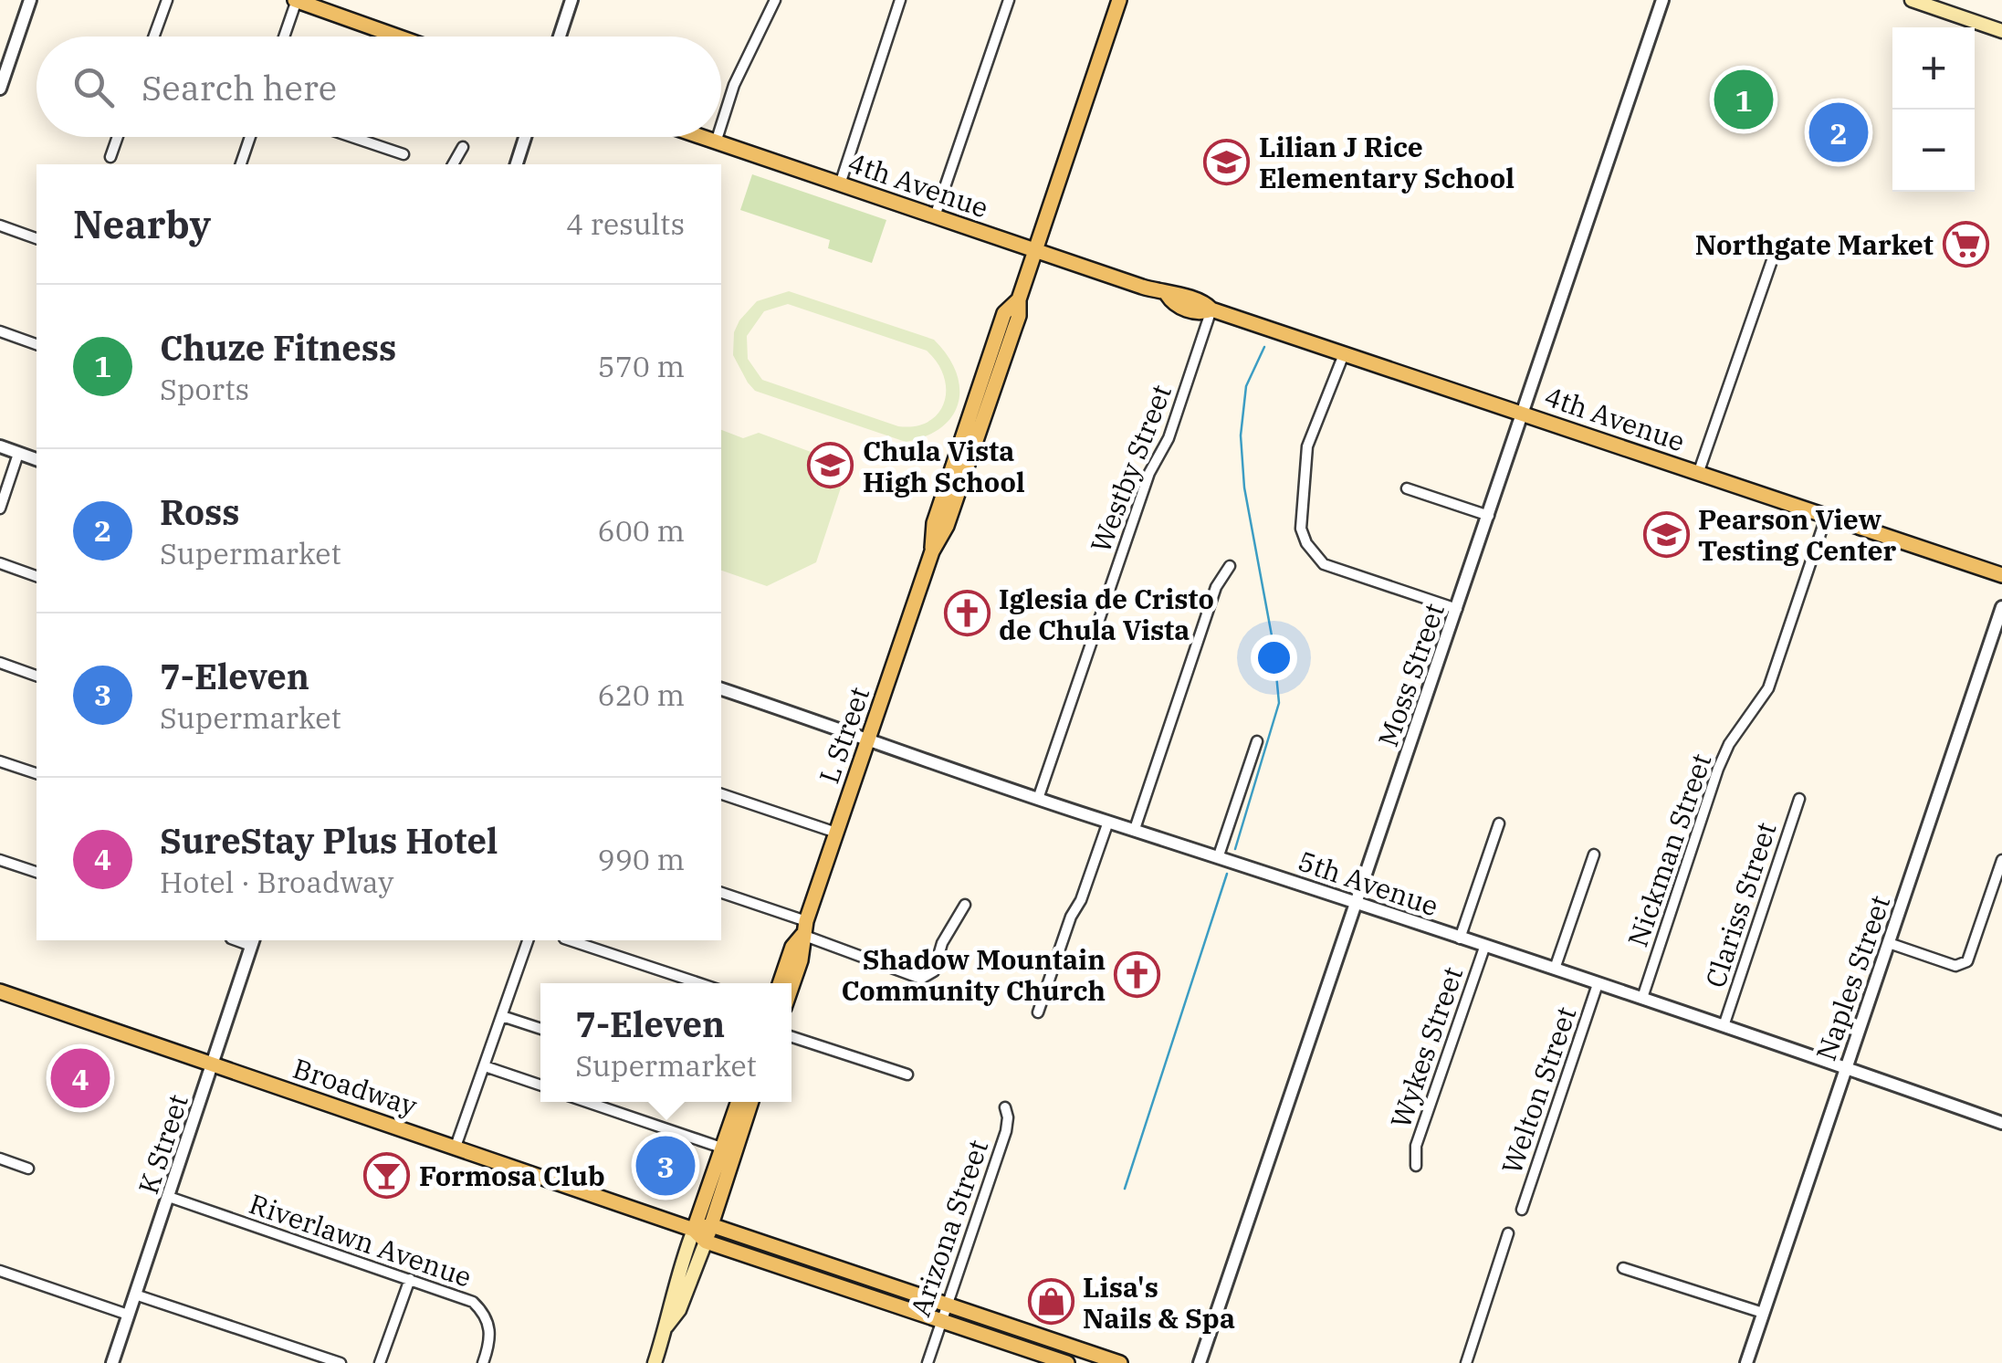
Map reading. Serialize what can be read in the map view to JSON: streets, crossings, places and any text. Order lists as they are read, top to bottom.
{
  "streets": {
    "main road": ["4th Avenue", "L Street", "Broadway"],
    "street": [
      "Westby Street",
      "Moss Street",
      "Nickman Street",
      "5th Avenue",
      "Clariss Street",
      "Naples Street",
      "Wykes Street",
      "Welton Street",
      "K Street",
      "Arizona Street",
      "Riverlawn Avenue"
    ]
  },
  "crossings": [
    ["4th Avenue", "Westby Street"],
    ["4th Avenue", "Moss Street"],
    ["4th Avenue", "L Street"],
    ["4th Avenue", "Nickman Street"],
    ["Westby Street", "5th Avenue"],
    ["Moss Street", "5th Avenue"],
    ["L Street", "5th Avenue"],
    ["Nickman Street", "5th Avenue"],
    ["5th Avenue", "Clariss Street"],
    ["5th Avenue", "Naples Street"],
    ["5th Avenue", "Wykes Street"],
    ["5th Avenue", "Welton Street"],
    ["Broadway", "K Street"],
    ["Broadway", "Arizona Street"],
    ["K Street", "Riverlawn Avenue"]
  ],
  "places": {
    "school or university": ["Lilian J Rice Elementary School", "Chula Vista High School", "Pearson View Testing Center"],
    "supermarket": ["Northgate Market"],
    "church": ["Iglesia de Cristo de Chula Vista", "Shadow Mountain Community Church"],
    "bar": ["Formosa Club"],
    "shop": ["Lisa's Nails & Spa"]
  },
  "page": {
    "map_buttons": ["+", "−"],
    "search": "Search here",
    "pins": [
      "1",
      "2",
      "4",
      "3"
    ],
    "heading": ["Nearby", "4 results"],
    "list": [
      {
        "mark": "1",
        "name": "Chuze Fitness",
        "note": "Sports",
        "value": "570 m"
      },
      {
        "mark": "2",
        "name": "Ross",
        "note": "Supermarket",
        "value": "600 m"
      },
      {
        "mark": "3",
        "name": "7-Eleven",
        "note": "Supermarket",
        "value": "620 m"
      },
      {
        "mark": "4",
        "name": "SureStay Plus Hotel",
        "note": "Hotel · Broadway",
        "value": "990 m"
      }
    ],
    "popup": ["7-Eleven", "Supermarket"]
  }
}
